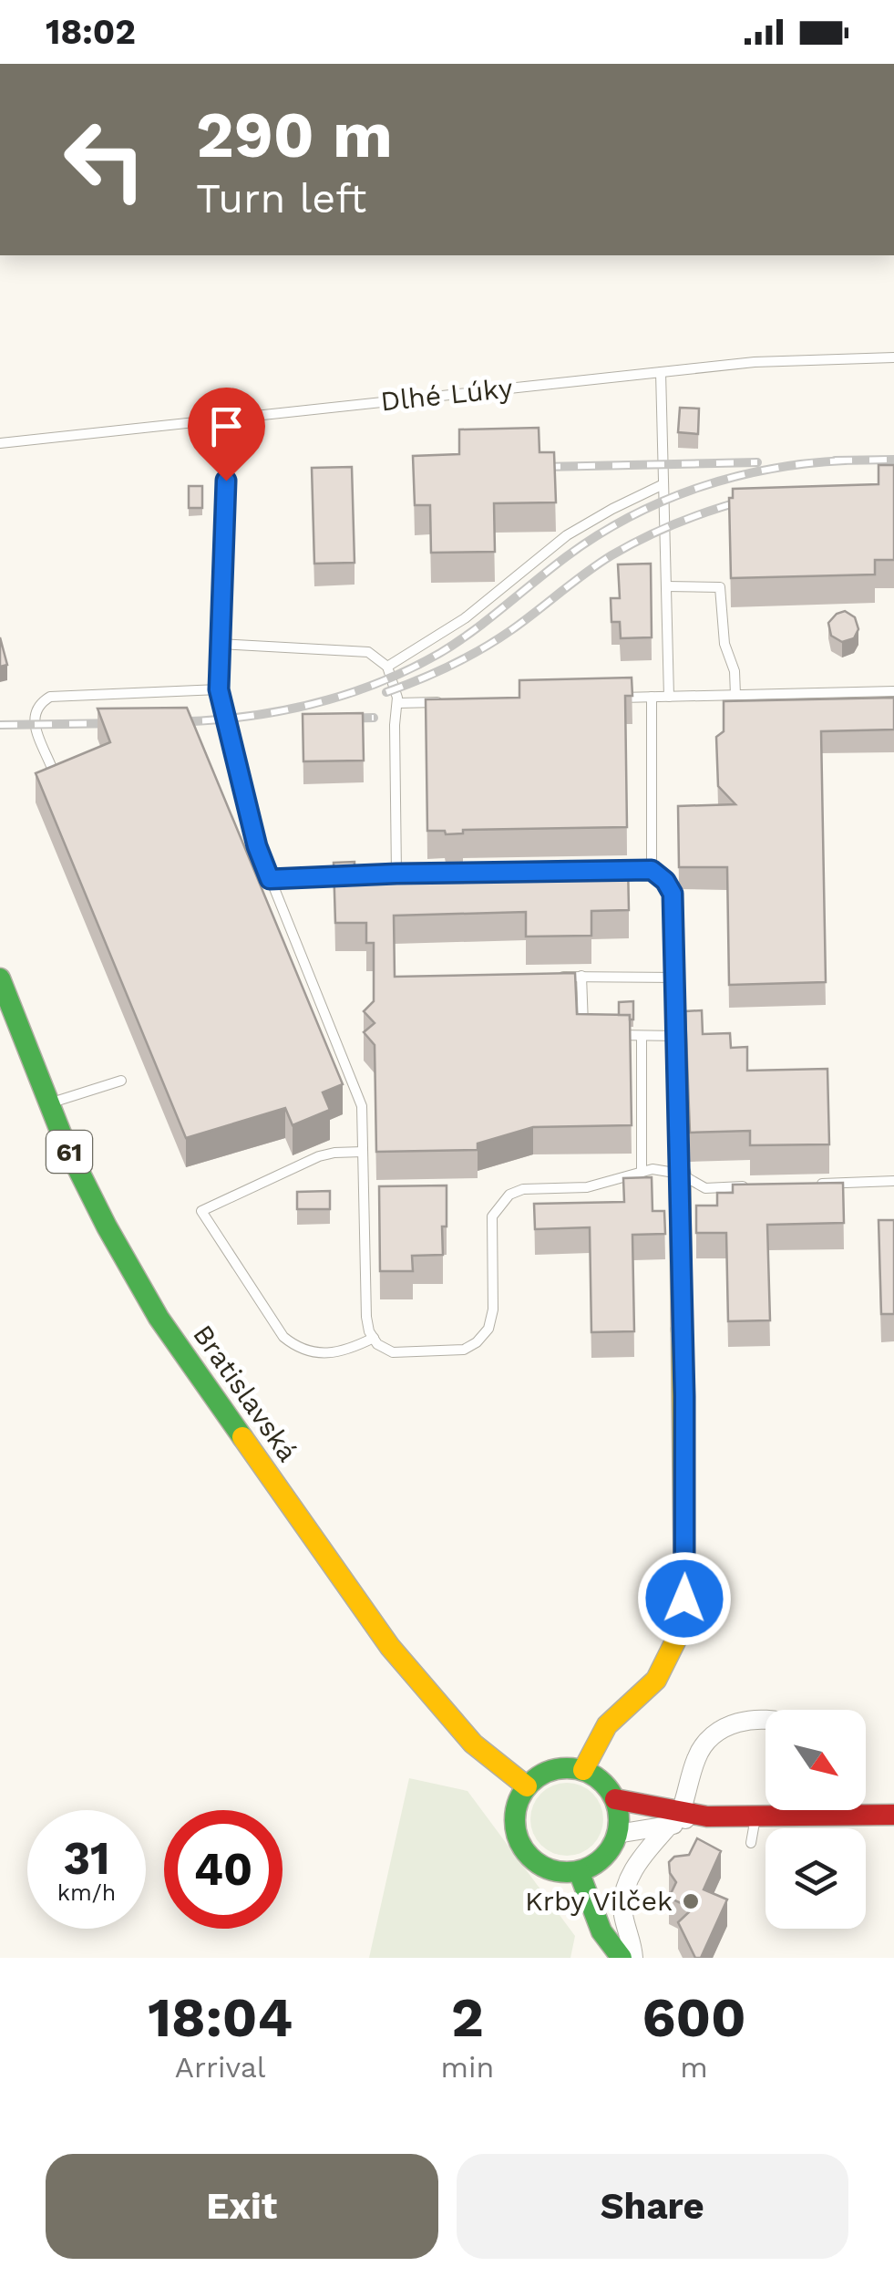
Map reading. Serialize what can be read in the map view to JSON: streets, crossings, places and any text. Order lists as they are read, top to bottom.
{
  "streets": {
    "main road": ["61", "Bratislavská"],
    "lane": ["Dlhé Lúky"]
  },
  "places": ["Krby Vilček"],
  "north": "bottom right",
  "page": {
    "status": "18:02",
    "turn": ["290 m", "Turn left"],
    "speed": "31 km/h",
    "limit": "40",
    "eta": [
      "18:04",
      "Arrival",
      "2",
      "min",
      "600",
      "m"
    ],
    "buttons": ["Exit", "Share"]
  }
}
